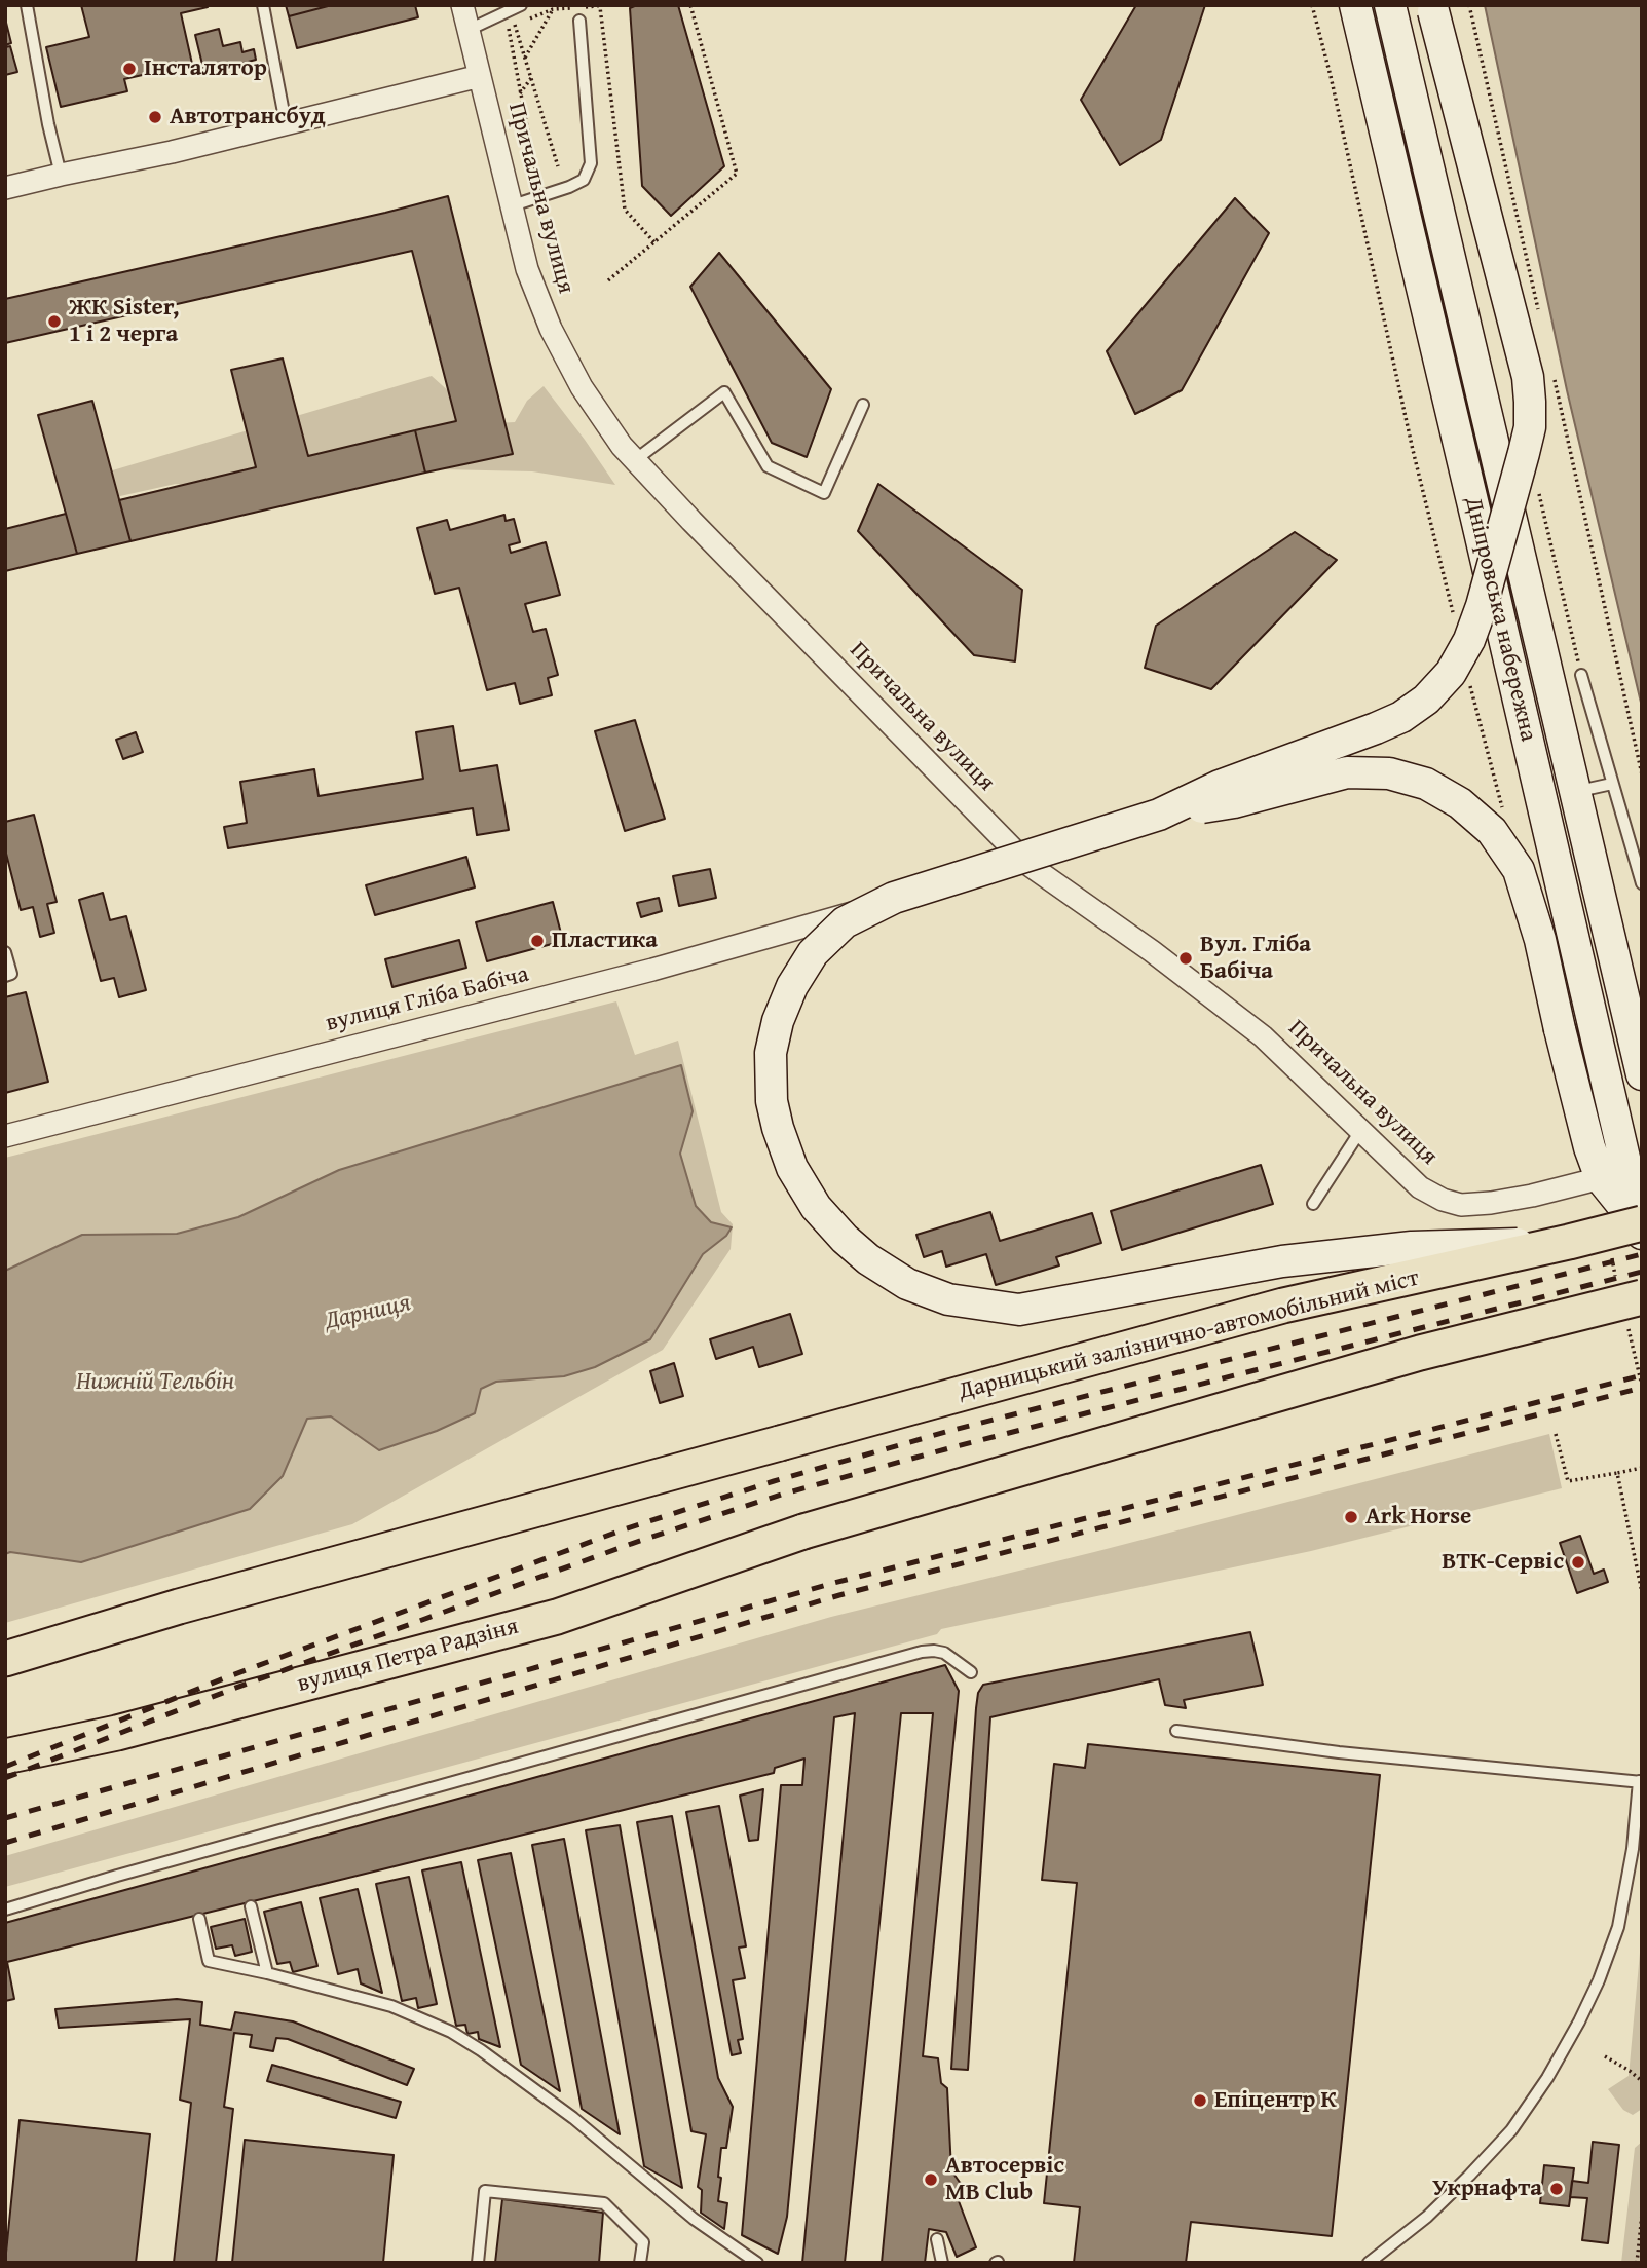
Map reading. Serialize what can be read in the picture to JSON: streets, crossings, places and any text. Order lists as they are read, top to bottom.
{
  "streets": {
    "main road": ["Дніпровська набережна", "Дарницький залізнично-автомобільний міст", "вулиця Петра Радзіня"],
    "street": ["Причальна вулиця", "вулиця Гліба Бабіча"]
  },
  "crossings": [
    ["Причальна вулиця", "вулиця Гліба Бабіча"],
    ["Дніпровська набережна", "Дарницький залізнично-автомобільний міст"]
  ],
  "water": ["Дарниця", "Нижній Тельбін"],
  "places": [
    "Інсталятор",
    "Автотрансбуд",
    "ЖК Sister, 1 і 2 черга",
    "Пластика",
    "Вул. Гліба Бабіча",
    "Ark Horse",
    "ВТК-Сервіс",
    "Епіцентр К",
    "Автосервіс MB Club",
    "Укрнафта"
  ]
}
